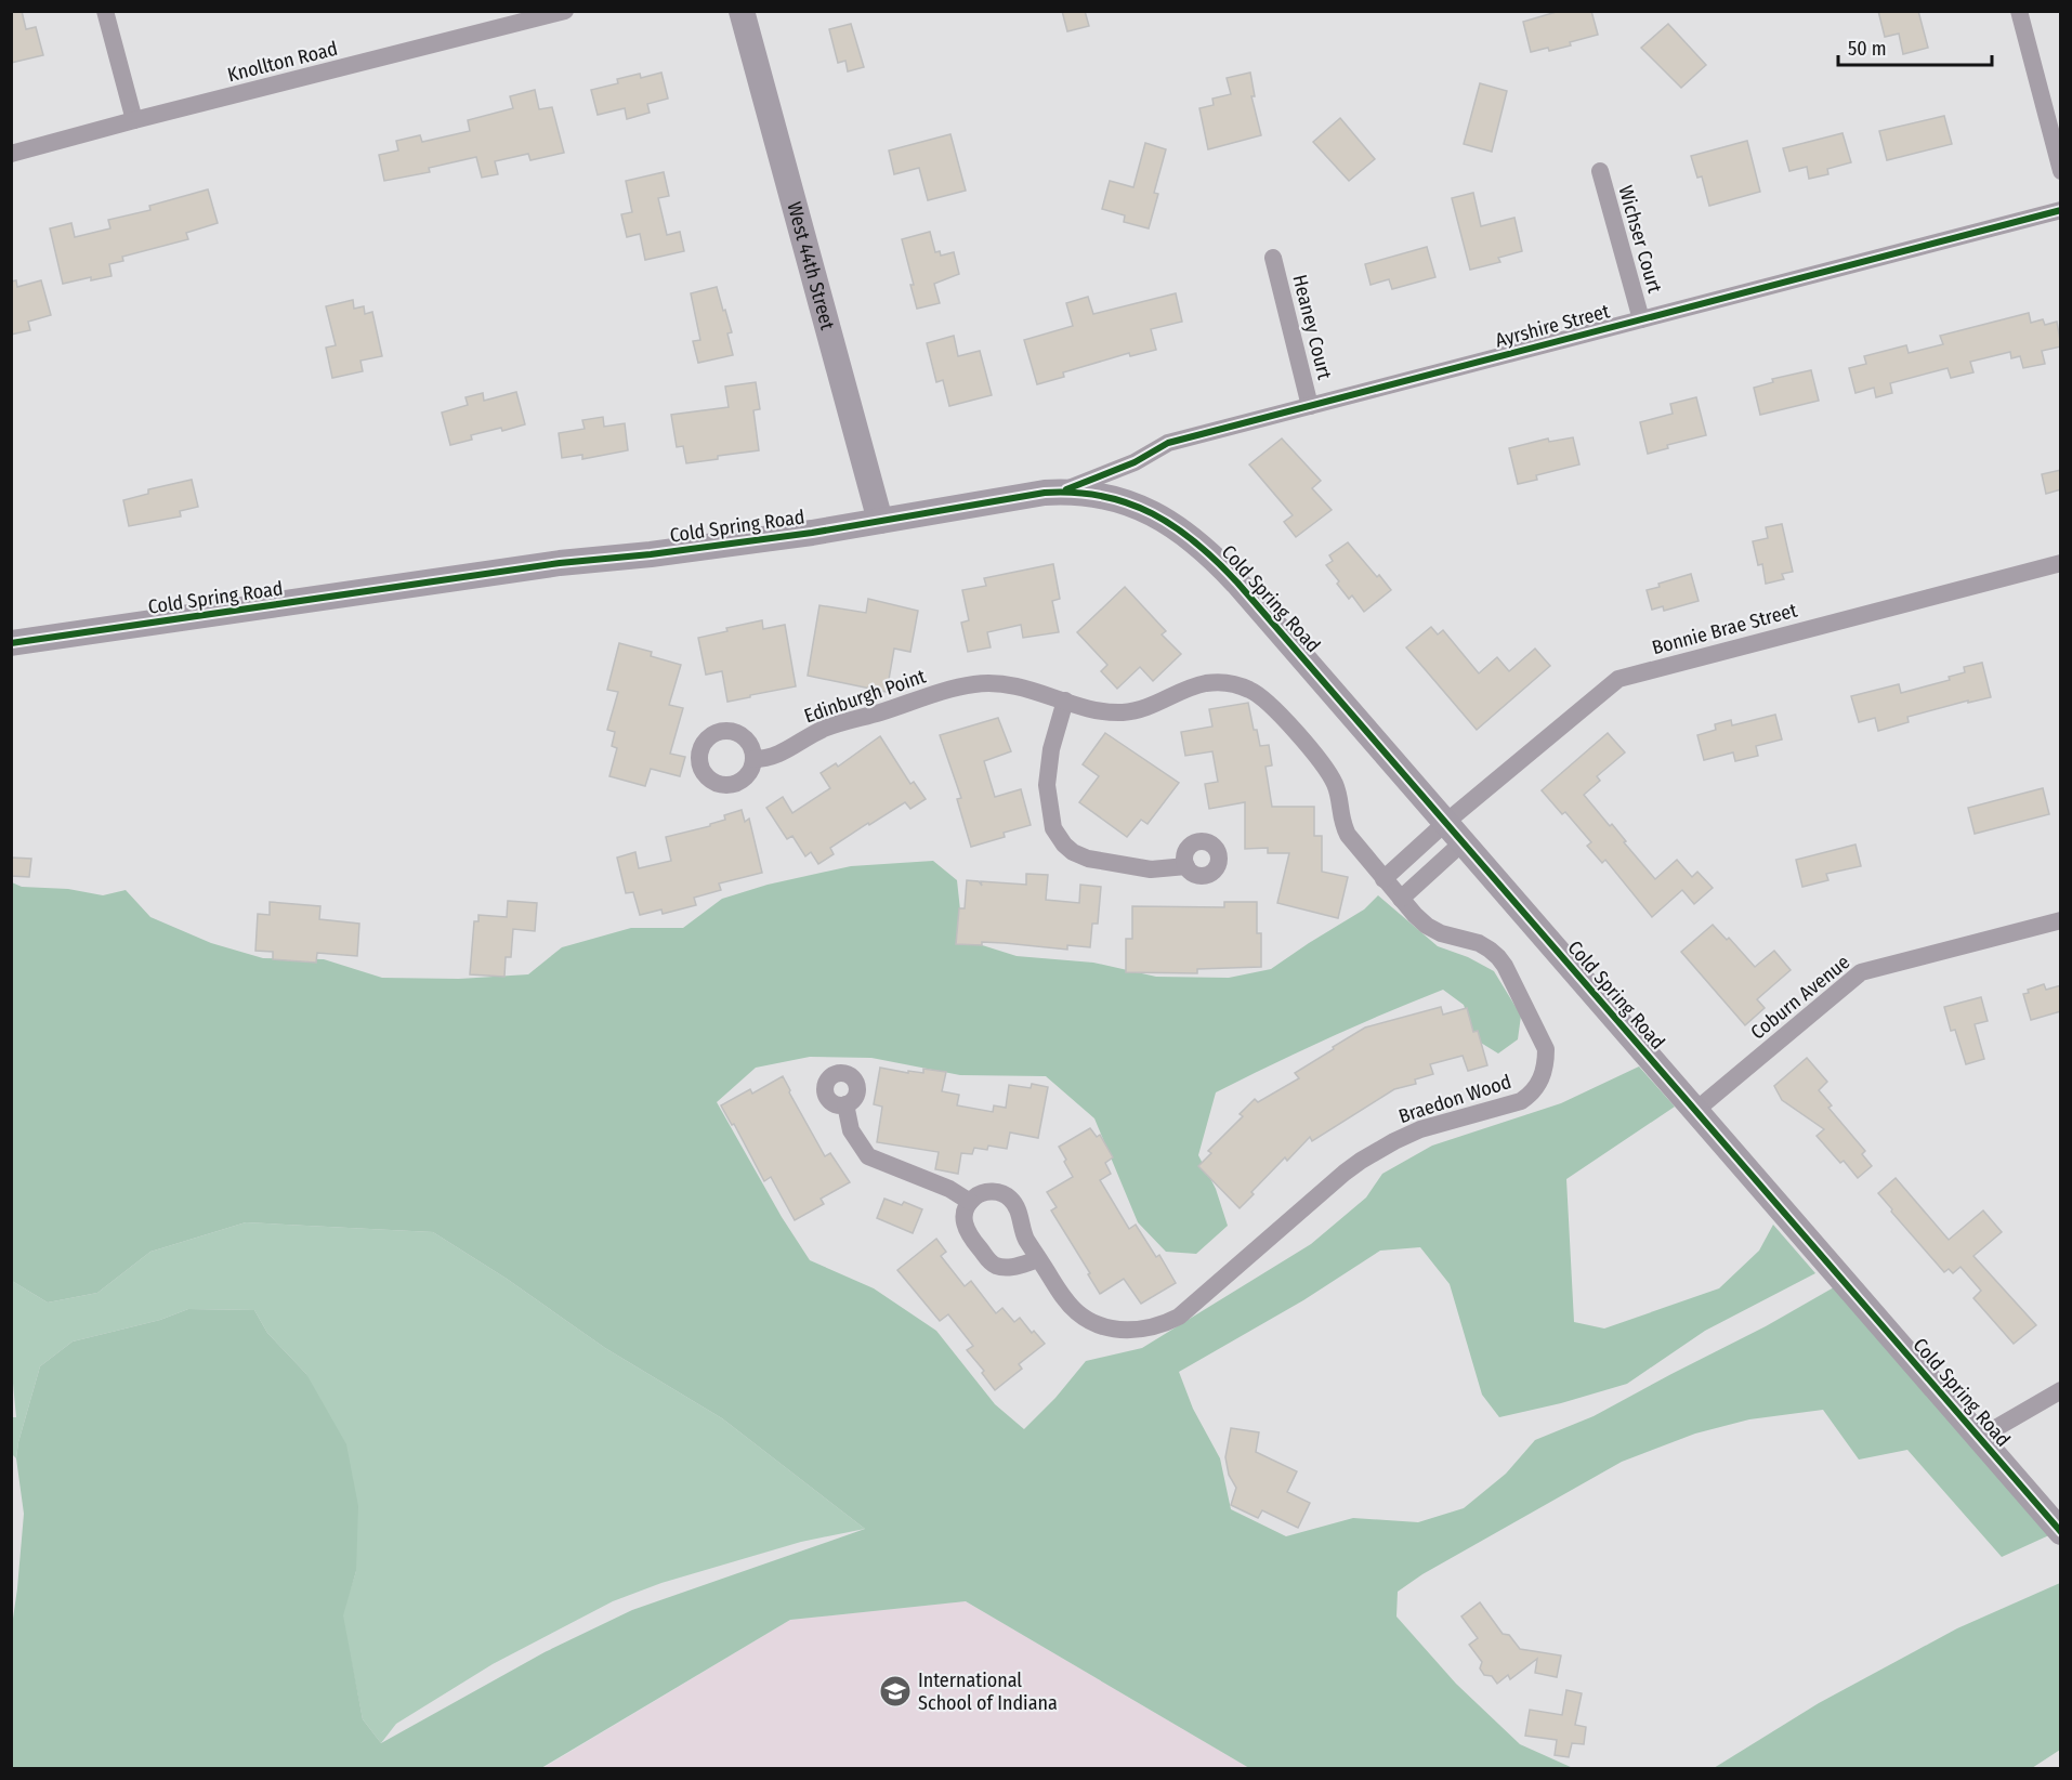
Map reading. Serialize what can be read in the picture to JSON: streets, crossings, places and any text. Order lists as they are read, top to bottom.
{
  "streets": {
    "street": [
      "Knollton Road",
      "Wichser Court",
      "West 44th Street",
      "Ayrshire Street",
      "Heaney Court",
      "Cold Spring Road",
      "Bonnie Brae Street",
      "Edinburgh Point",
      "Coburn Avenue",
      "Braedon Wood"
    ]
  },
  "crossings": [
    ["Wichser Court", "Ayrshire Street"],
    ["West 44th Street", "Cold Spring Road"],
    ["Ayrshire Street", "Heaney Court"],
    ["Ayrshire Street", "Cold Spring Road"],
    ["Cold Spring Road", "Bonnie Brae Street"],
    ["Cold Spring Road", "Coburn Avenue"],
    ["Edinburgh Point", "Braedon Wood"]
  ],
  "places": {
    "school or university": ["International School of Indiana"]
  },
  "scale_bar": "50 m"
}
